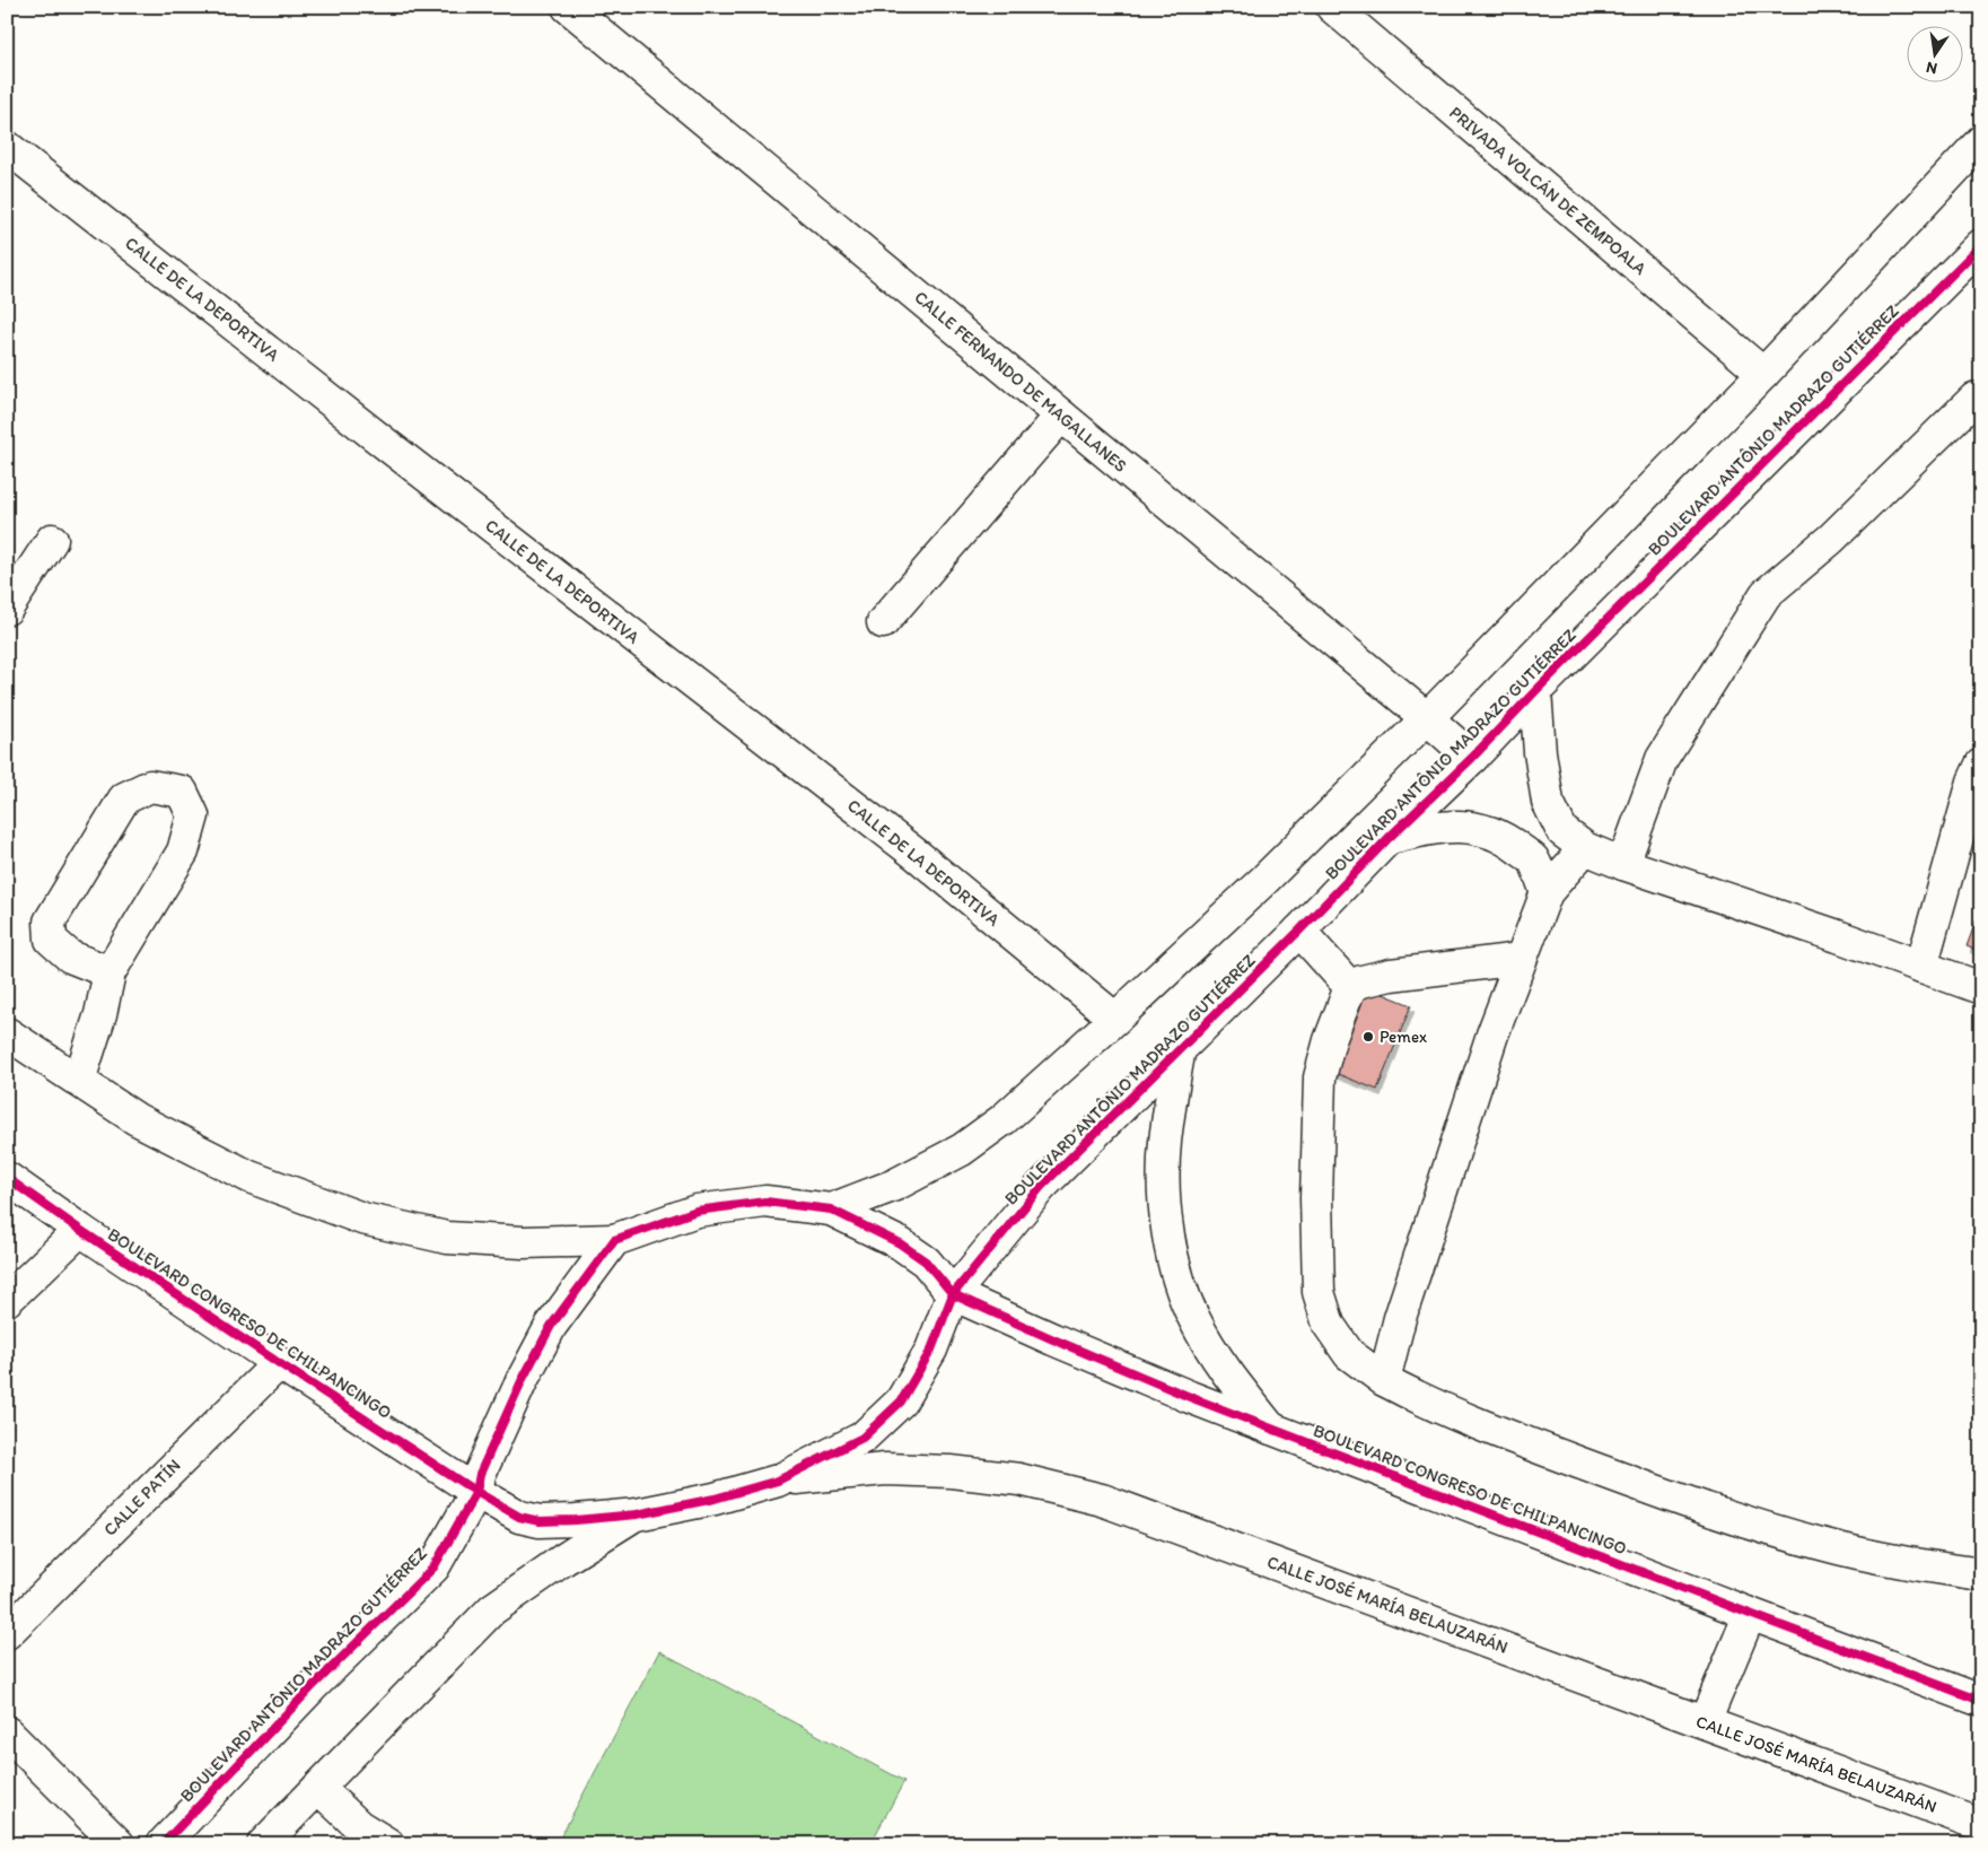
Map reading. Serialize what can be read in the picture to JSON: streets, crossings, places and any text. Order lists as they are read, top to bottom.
{
  "streets": {
    "street": [
      "PRIVADA VOLCÁN DE ZEMPOALA",
      "CALLE DE LA DEPORTIVA",
      "CALLE FERNANDO DE MAGALLANES",
      "BOULEVARD ANTÔNIO MADRAZO GUTIÉRREZ",
      "BOULEVARD CONGRESO DE CHILPANCINGO",
      "CALLE PATÍN",
      "CALLE JOSÉ MARÍA BELAUZARÁN"
    ]
  },
  "crossings": [
    ["CALLE FERNANDO DE MAGALLANES", "BOULEVARD ANTÔNIO MADRAZO GUTIÉRREZ"],
    ["BOULEVARD ANTÔNIO MADRAZO GUTIÉRREZ", "BOULEVARD CONGRESO DE CHILPANCINGO"],
    ["BOULEVARD ANTÔNIO MADRAZO GUTIÉRREZ", "CALLE JOSÉ MARÍA BELAUZARÁN"],
    ["BOULEVARD CONGRESO DE CHILPANCINGO", "CALLE PATÍN"],
    ["BOULEVARD CONGRESO DE CHILPANCINGO", "CALLE JOSÉ MARÍA BELAUZARÁN"]
  ],
  "places": ["Pemex"],
  "north": "bottom"
}
